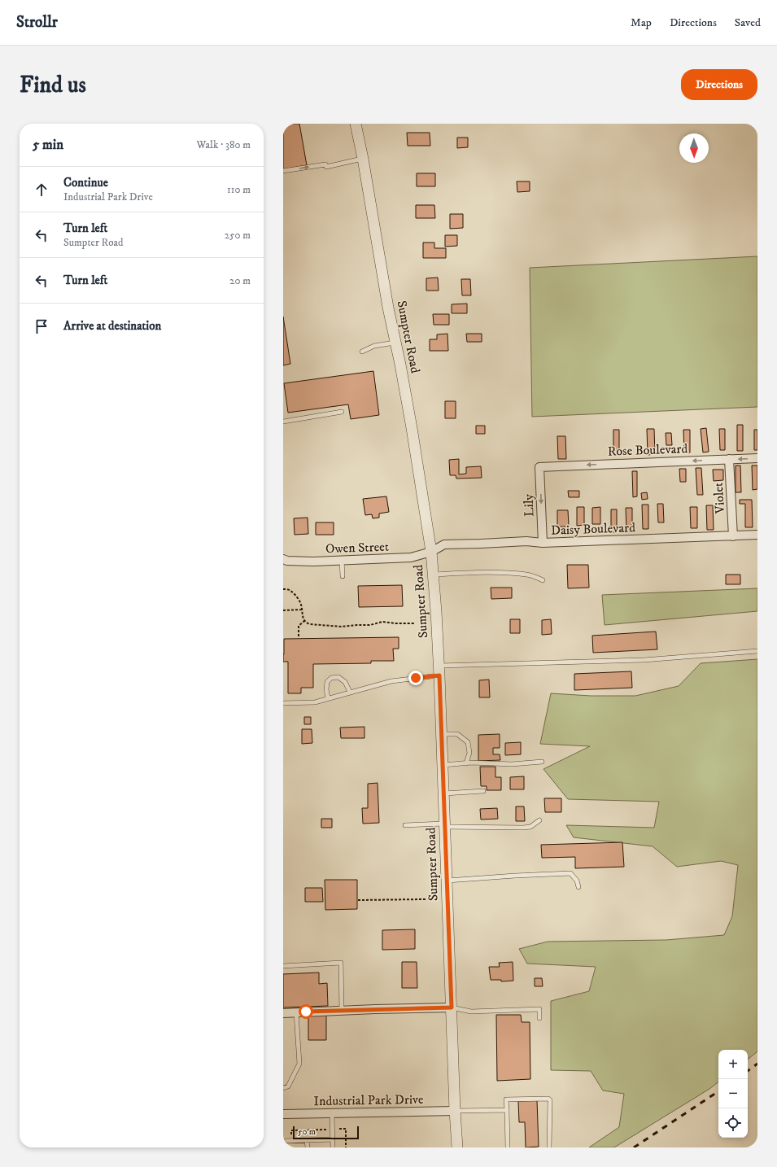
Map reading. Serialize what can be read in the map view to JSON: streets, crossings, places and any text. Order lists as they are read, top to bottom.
{
  "streets": {
    "street": [
      "Sumpter Road",
      "Rose Boulevard",
      "Violet",
      "Lily",
      "Daisy Boulevard",
      "Owen Street",
      "Industrial Park Drive"
    ]
  },
  "crossings": [
    ["Sumpter Road", "Daisy Boulevard"],
    ["Sumpter Road", "Owen Street"],
    ["Sumpter Road", "Industrial Park Drive"],
    ["Rose Boulevard", "Violet"],
    ["Rose Boulevard", "Lily"],
    ["Violet", "Daisy Boulevard"],
    ["Lily", "Daisy Boulevard"],
    ["Daisy Boulevard", "Owen Street"]
  ],
  "one_way": ["Rose Boulevard", "Lily"],
  "scale_bar": "50 m",
  "north": "bottom",
  "page": {
    "header": "Strollr",
    "nav": ["Map", "Directions", "Saved"],
    "buttons": "Directions",
    "title": "Find us",
    "heading": ["5 min", "Walk · 380 m"],
    "list": [
      ["Continue", "Industrial Park Drive", "110 m"],
      ["Turn left", "Sumpter Road", "250 m"],
      ["Turn left", "20 m"],
      "Arrive at destination"
    ],
    "map_buttons": ["+", "−"],
    "scale": "50 m"
  }
}
